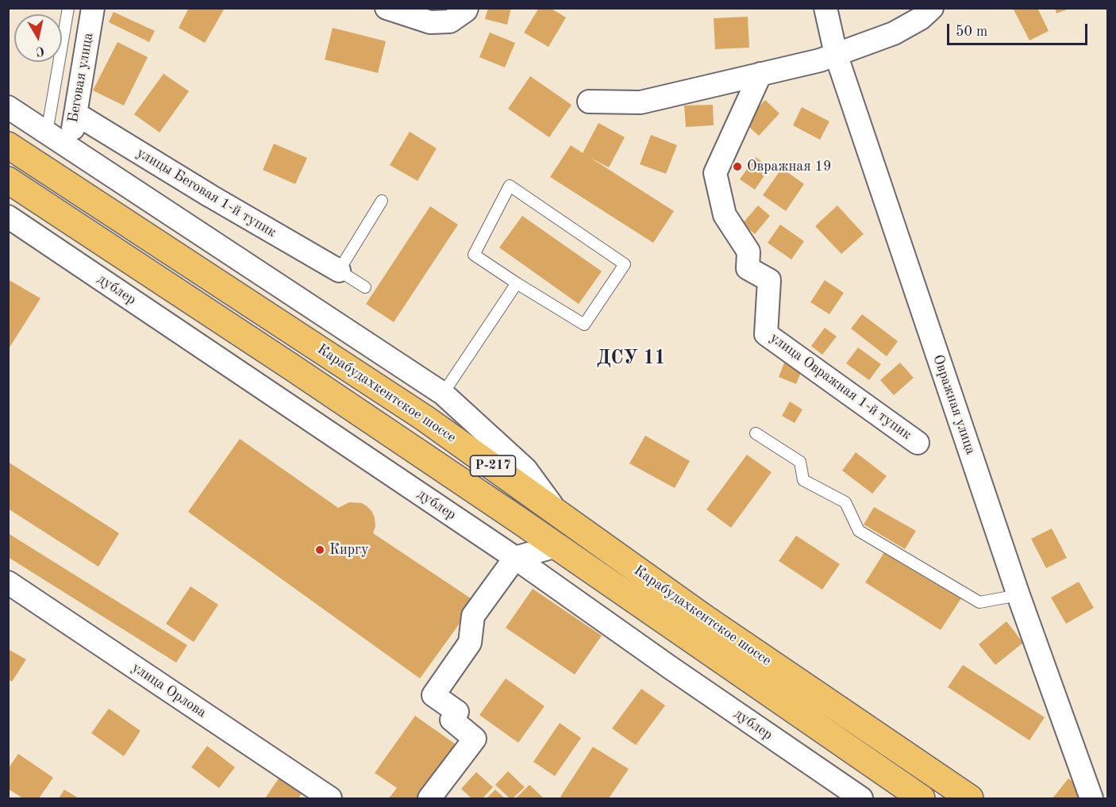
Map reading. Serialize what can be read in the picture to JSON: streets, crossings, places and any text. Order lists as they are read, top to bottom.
{
  "streets": {
    "highway": ["Карабудахкентское шоссе", "Р-217"],
    "street": [
      "Беговая улица",
      "улицы Беговая 1-й тупик",
      "дублер",
      "улица Овражная 1-й тупик",
      "Овражная улица",
      "улица Орлова"
    ]
  },
  "crossings": [
    ["Беговая улица", "улицы Беговая 1-й тупик"]
  ],
  "districts": ["ДСУ 11"],
  "places": ["Овражная 19", "Киргу"],
  "scale_bar": "50 m",
  "north": "bottom"
}
